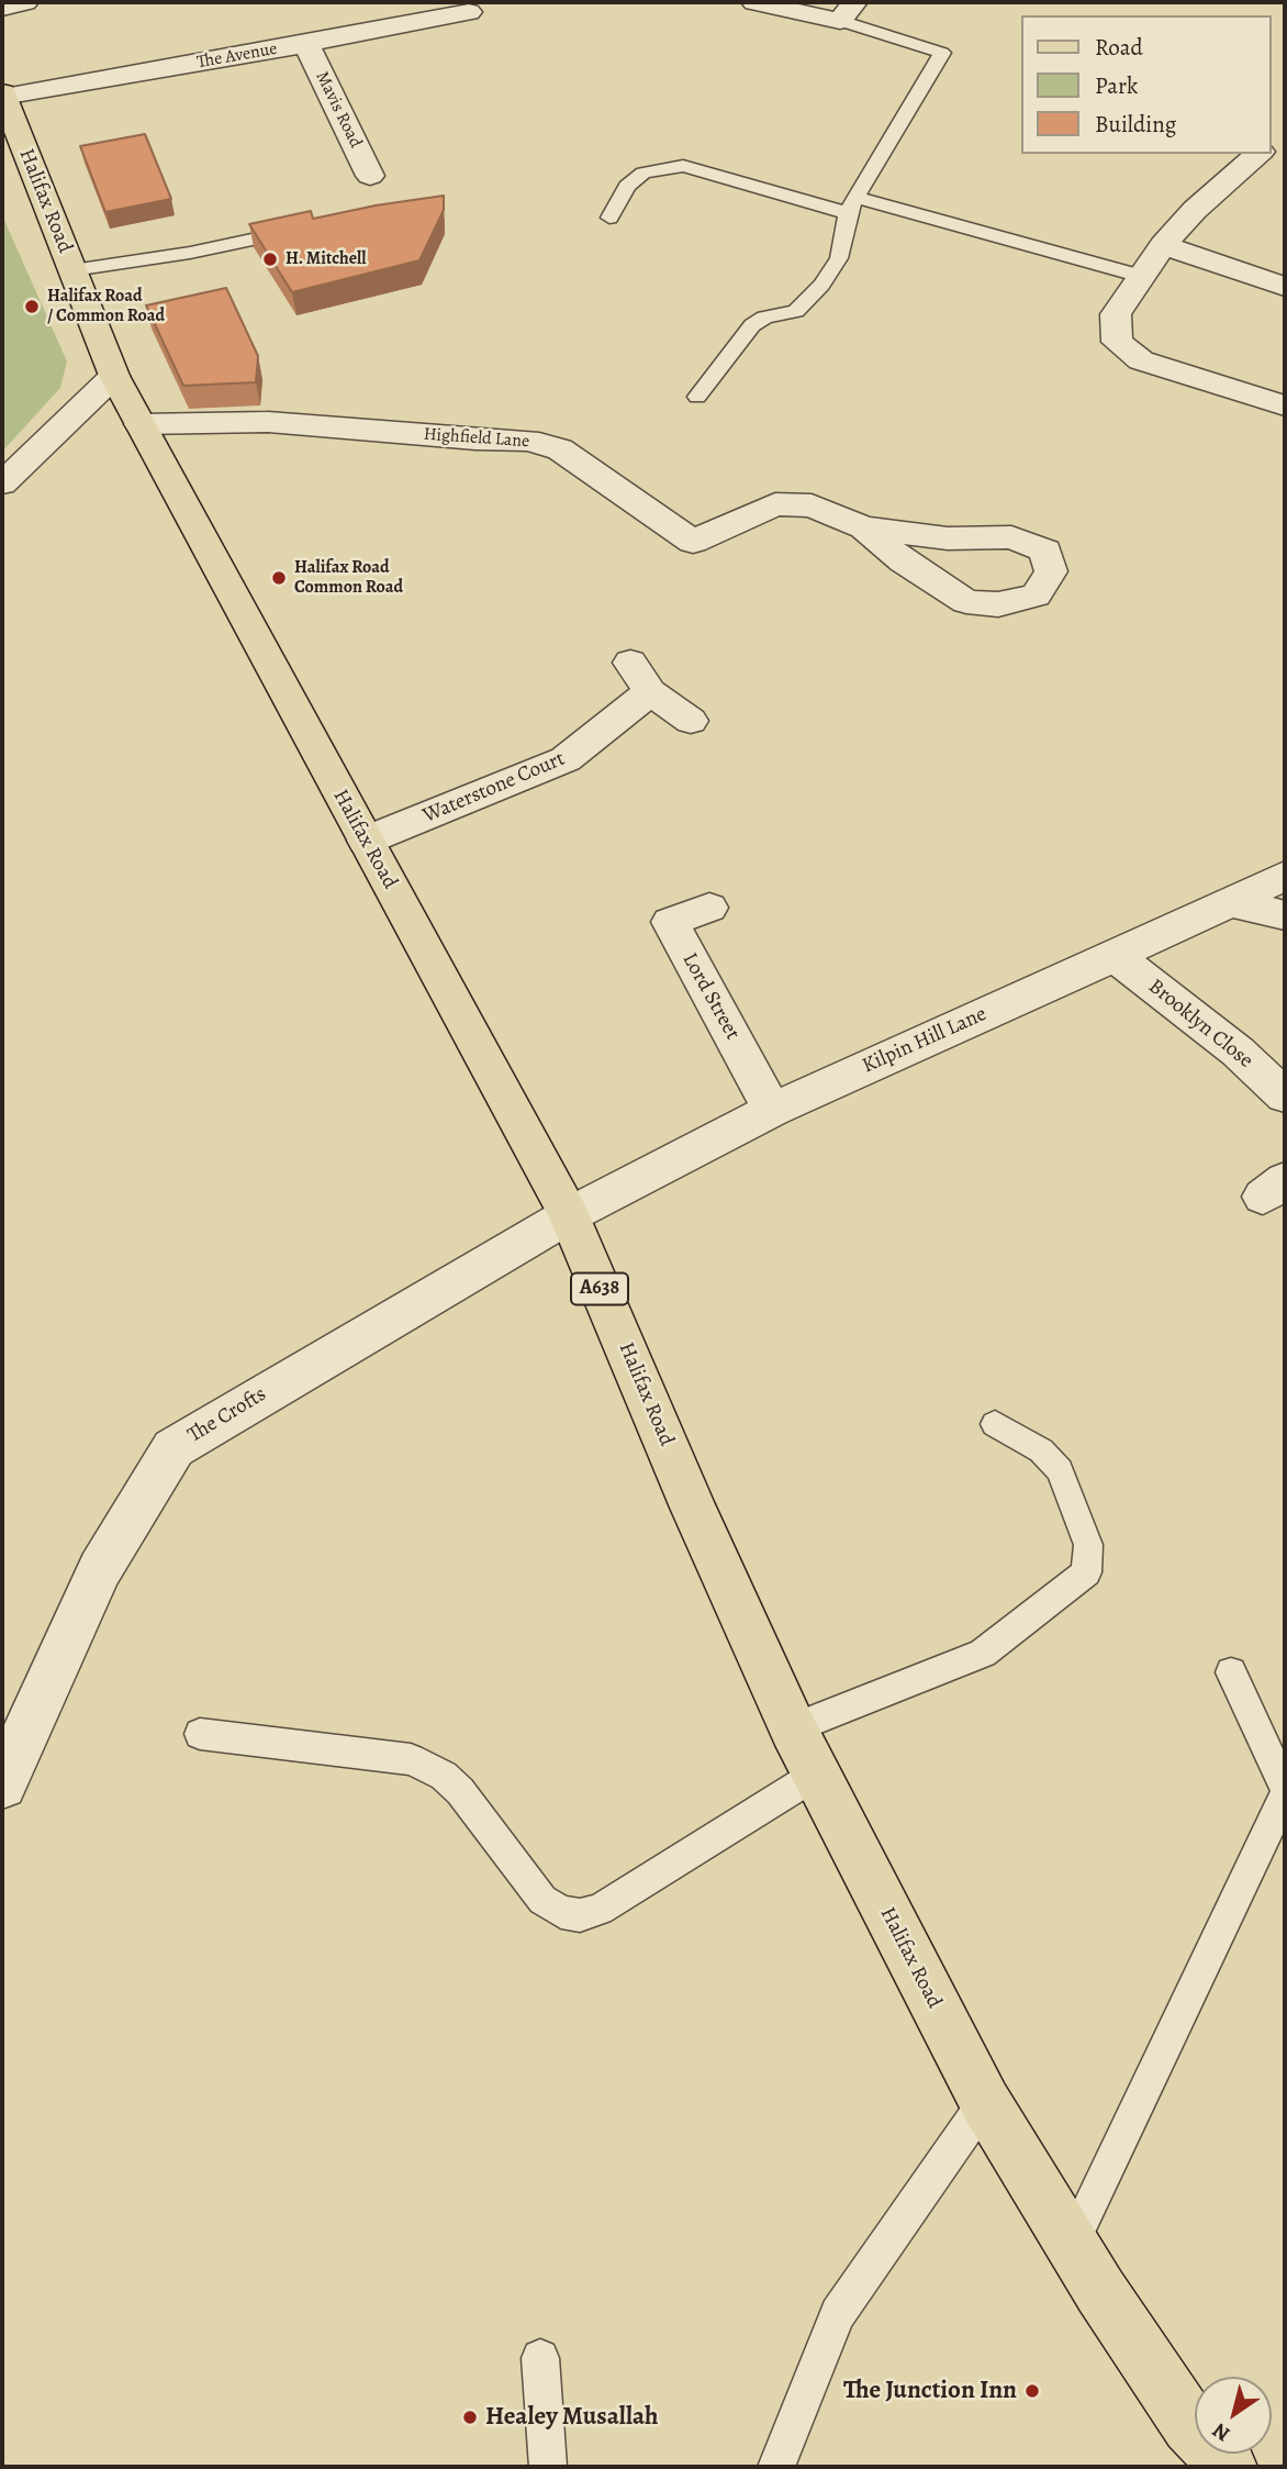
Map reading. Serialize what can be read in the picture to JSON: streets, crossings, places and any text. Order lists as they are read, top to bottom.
{
  "streets": {
    "main road": ["Halifax Road", "A638"],
    "street": [
      "The Avenue",
      "Mavis Road",
      "Highfield Lane",
      "Waterstone Court",
      "Lord Street",
      "Brooklyn Close",
      "Kilpin Hill Lane",
      "The Crofts"
    ]
  },
  "crossings": [
    ["The Avenue", "Mavis Road"],
    ["The Avenue", "Halifax Road"],
    ["Halifax Road", "Highfield Lane"],
    ["Halifax Road", "Waterstone Court"],
    ["Halifax Road", "Kilpin Hill Lane"],
    ["Halifax Road", "The Crofts"],
    ["Lord Street", "Kilpin Hill Lane"],
    ["Brooklyn Close", "Kilpin Hill Lane"],
    ["Kilpin Hill Lane", "The Crofts"]
  ],
  "places": [
    "H. Mitchell",
    "Halifax Road / Common Road",
    "Halifax Road Common Road",
    "The Junction Inn",
    "Healey Musallah"
  ],
  "legend": ["Road", "Park", "Building"],
  "north": "bottom left"
}
